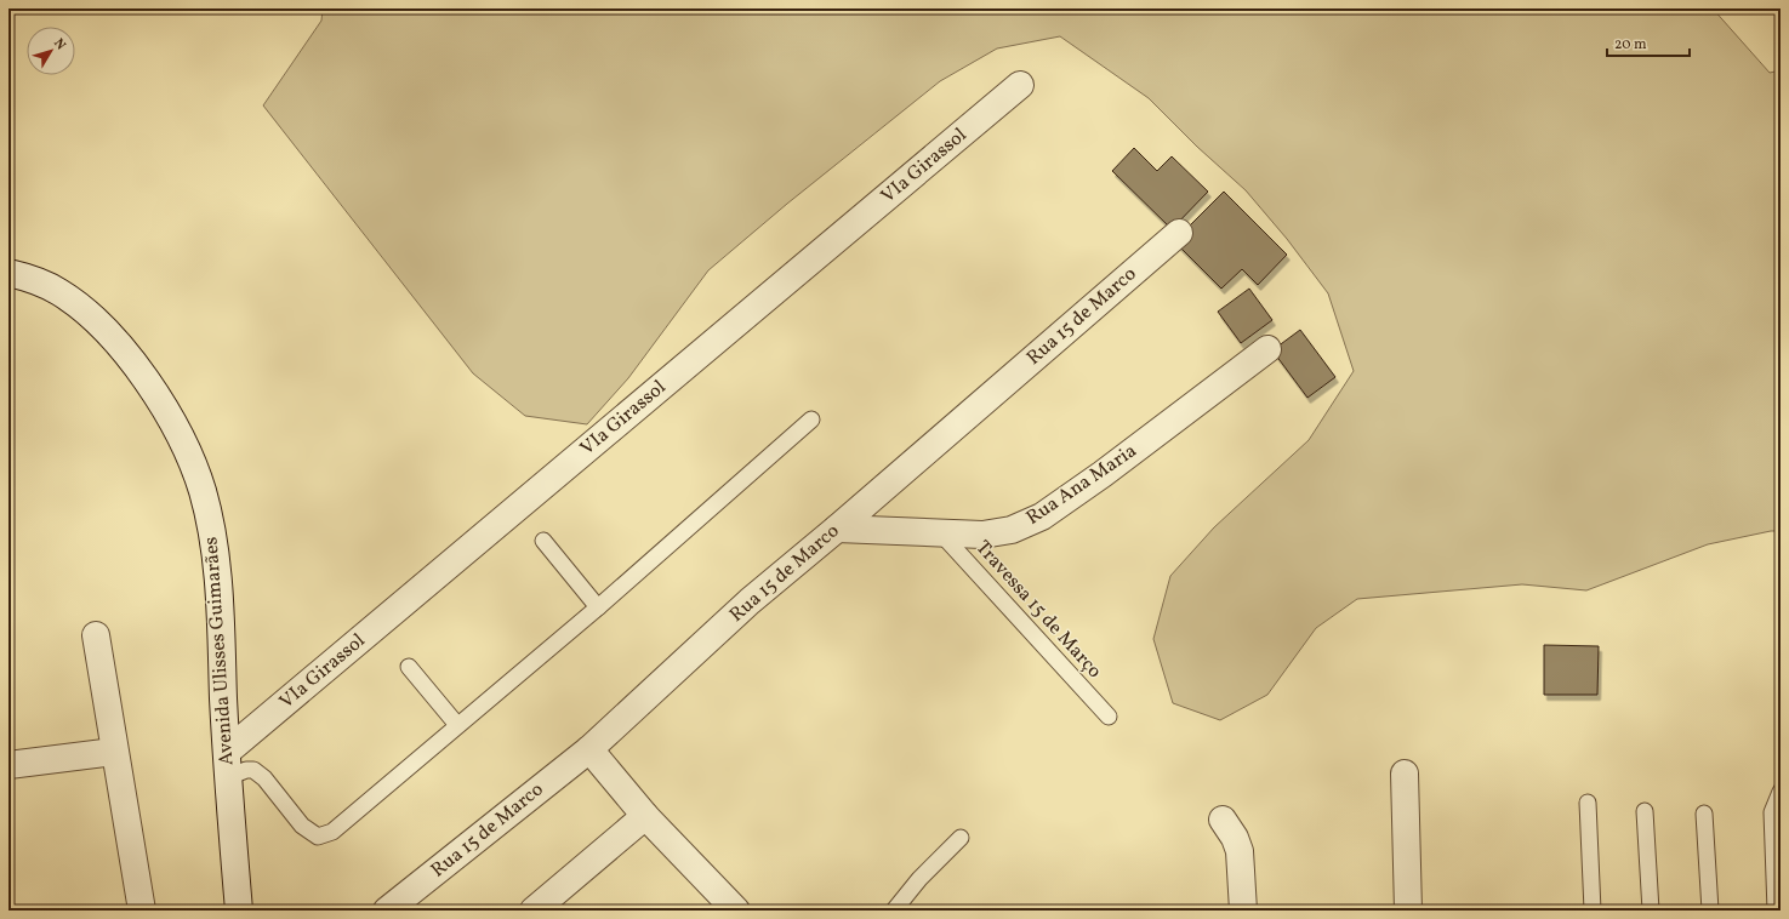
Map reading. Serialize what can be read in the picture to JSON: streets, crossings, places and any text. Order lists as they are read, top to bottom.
{
  "streets": {
    "street": [
      "VIa Girassol",
      "Rua 15 de Marco",
      "Rua Ana Maria",
      "Avenida Ulisses Guimarães"
    ],
    "lane": ["Travessa 15 de Março"]
  },
  "crossings": [
    ["VIa Girassol", "Avenida Ulisses Guimarães"],
    ["Rua 15 de Marco", "Rua Ana Maria"],
    ["Rua Ana Maria", "Travessa 15 de Março"]
  ],
  "scale_bar": "20 m",
  "north": "top right"
}
